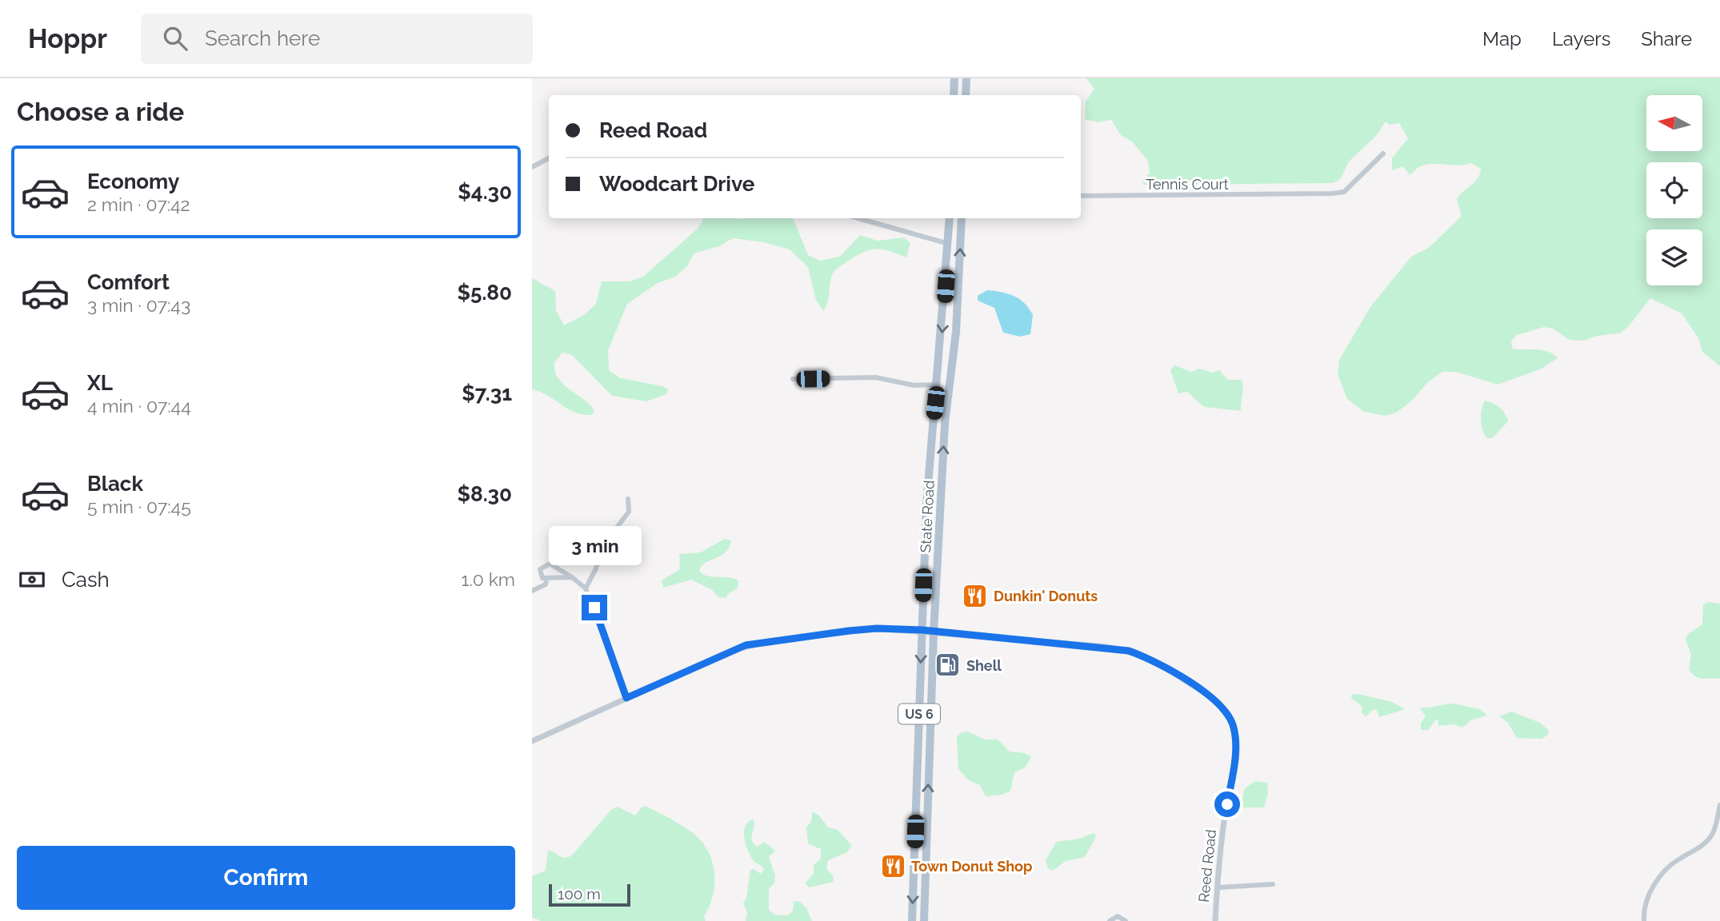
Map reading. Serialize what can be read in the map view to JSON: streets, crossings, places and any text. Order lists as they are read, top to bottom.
{
  "streets": {
    "main road": ["State Road", "US 6"],
    "street": ["Tennis Court", "Reed Road"]
  },
  "crossings": [
    ["State Road", "Reed Road"]
  ],
  "places": {
    "restaurant": ["Dunkin' Donuts", "Town Donut Shop"],
    "fuel station": ["Shell"]
  },
  "scale_bar": "100 m",
  "north": "left",
  "page": {
    "header": "Hoppr",
    "search": "Search here",
    "nav": ["Map", "Layers", "Share"],
    "heading": "Choose a ride",
    "banner": ["Reed Road", "Woodcart Drive"],
    "list": [
      {
        "name": "Economy",
        "note": "2 min · 07:42",
        "value": "$4.30"
      },
      {
        "name": "Comfort",
        "note": "3 min · 07:43",
        "value": "$5.80"
      },
      {
        "name": "XL",
        "note": "4 min · 07:44",
        "value": "$7.31"
      },
      {
        "name": "Black",
        "note": "5 min · 07:45",
        "value": "$8.30"
      }
    ],
    "bubble": "3 min",
    "pay": ["Cash", "1.0 km"],
    "buttons": "Confirm",
    "scale": "100 m"
  }
}
